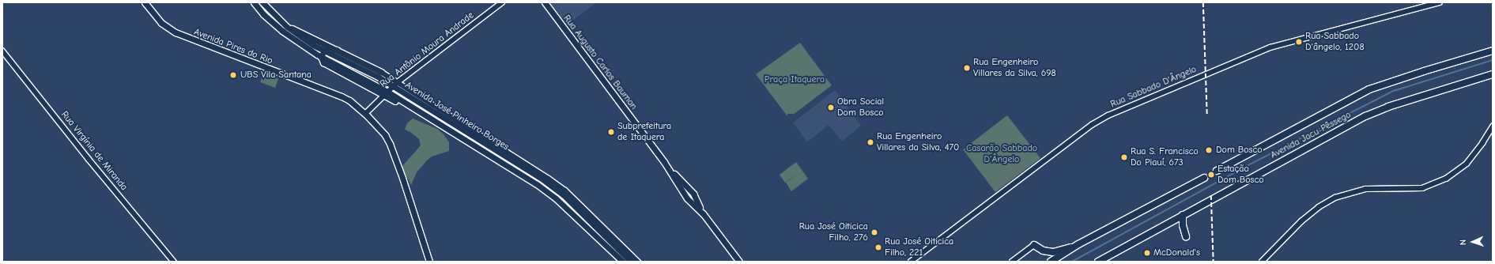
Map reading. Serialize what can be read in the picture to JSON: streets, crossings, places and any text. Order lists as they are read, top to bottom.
{
  "streets": {
    "highway": ["Avenida Jacu-Pêssego"],
    "main road": ["Avenida Pires do Rio", "Rua Augusto Carlos Bauman", "Avenida José Pinheiro Borges"],
    "street": ["Rua Antônio Moura Andrade", "Rua Sabbado D'Ângelo", "Rua Virgínia de Miranda"]
  },
  "crossings": [
    ["Avenida Pires do Rio", "Rua Antônio Moura Andrade"],
    ["Rua Antônio Moura Andrade", "Avenida José Pinheiro Borges"]
  ],
  "parks": ["Praça Itaquera", "Casarão Sabbado D'Ângelo"],
  "places": [
    "Rua Sabbado D'ângelo, 1208",
    "Rua Engenheiro Villares da Silva, 698",
    "UBS Vila Santana",
    "Obra Social Dom Bosco",
    "Subprefeitura de Itaquera",
    "Rua Engenheiro Villares da Silva, 470",
    "Dom Bosco",
    "Rua S. Francisco Do Piauí, 673",
    "Estação Dom Bosco",
    "Rua José Oiticica Filho, 276",
    "Rua José Oiticica Filho, 221",
    "McDonald's"
  ],
  "north": "left"
}
